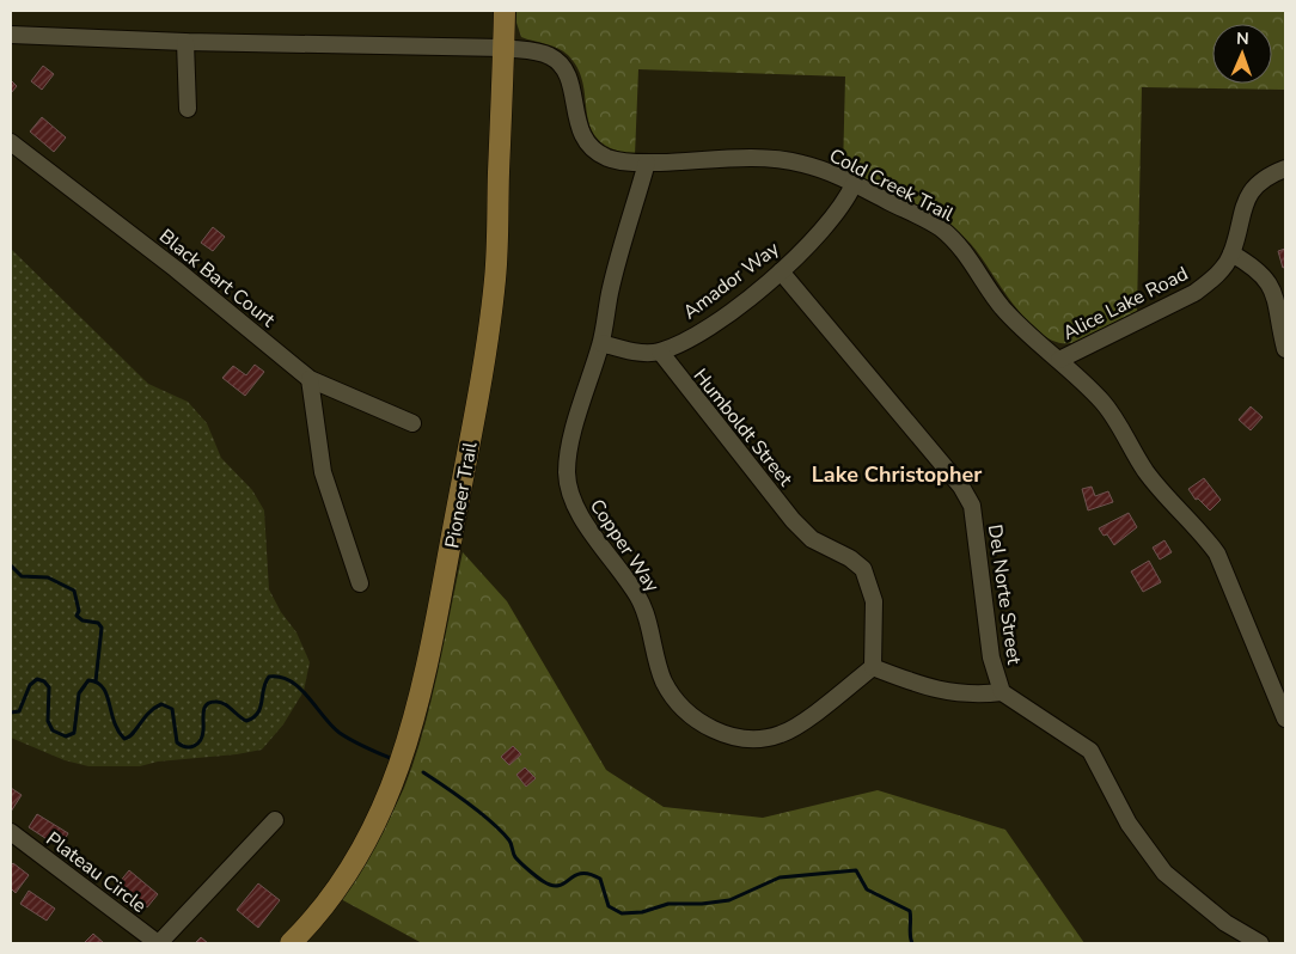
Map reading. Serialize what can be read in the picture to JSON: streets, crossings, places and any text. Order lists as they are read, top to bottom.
{
  "streets": {
    "main road": ["Pioneer Trail"],
    "street": [
      "Cold Creek Trail",
      "Black Bart Court",
      "Amador Way",
      "Alice Lake Road",
      "Humboldt Street",
      "Copper Way",
      "Del Norte Street",
      "Plateau Circle"
    ]
  },
  "crossings": [
    ["Cold Creek Trail", "Amador Way"],
    ["Cold Creek Trail", "Alice Lake Road"],
    ["Cold Creek Trail", "Pioneer Trail"],
    ["Cold Creek Trail", "Copper Way"],
    ["Amador Way", "Humboldt Street"],
    ["Amador Way", "Del Norte Street"],
    ["Humboldt Street", "Copper Way"]
  ],
  "districts": ["Lake Christopher"],
  "north": "top"
}
